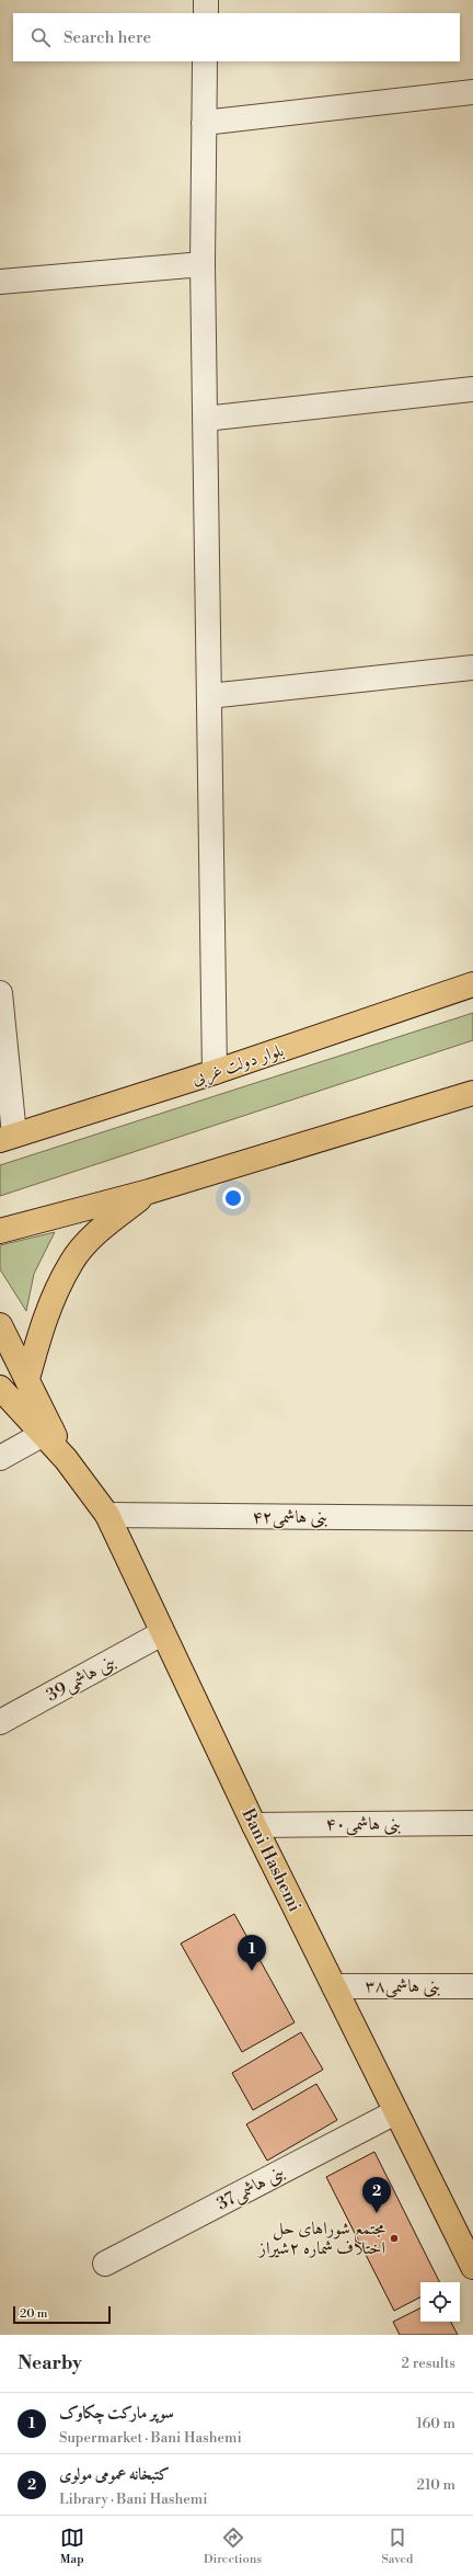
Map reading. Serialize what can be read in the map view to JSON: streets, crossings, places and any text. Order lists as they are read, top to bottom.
{
  "streets": {
    "main road": ["بلوار دولت غربی", "Bani Hashemi"],
    "street": [
      "بنی هاشمی۴۲",
      "بنی هاشمی39",
      "بنی هاشمی۴۰",
      "بنی هاشمی۳۸",
      "بنی هاشمی37"
    ]
  },
  "crossings": [
    ["بنی هاشمی۴۲", "Bani Hashemi"],
    ["بنی هاشمی39", "Bani Hashemi"],
    ["بنی هاشمی۴۰", "Bani Hashemi"],
    ["Bani Hashemi", "بنی هاشمی۳۸"],
    ["Bani Hashemi", "بنی هاشمی37"]
  ],
  "places": ["مجتمع شوراهای حل اختلاف شماره ۲شیراز"],
  "scale_bar": "20 m",
  "page": {
    "search": "Search here",
    "pins": ["1", "2"],
    "scale": "20 m",
    "heading": ["Nearby", "2 results"],
    "list": [
      {
        "mark": "1",
        "name": "سوپر مارکت چکاوک",
        "note": "Supermarket · Bani Hashemi",
        "value": "160 m"
      },
      {
        "mark": "2",
        "name": "کتبخانه عمومی مولوی",
        "note": "Library · Bani Hashemi",
        "value": "210 m"
      }
    ],
    "nav": ["Map", "Directions", "Saved"]
  }
}
